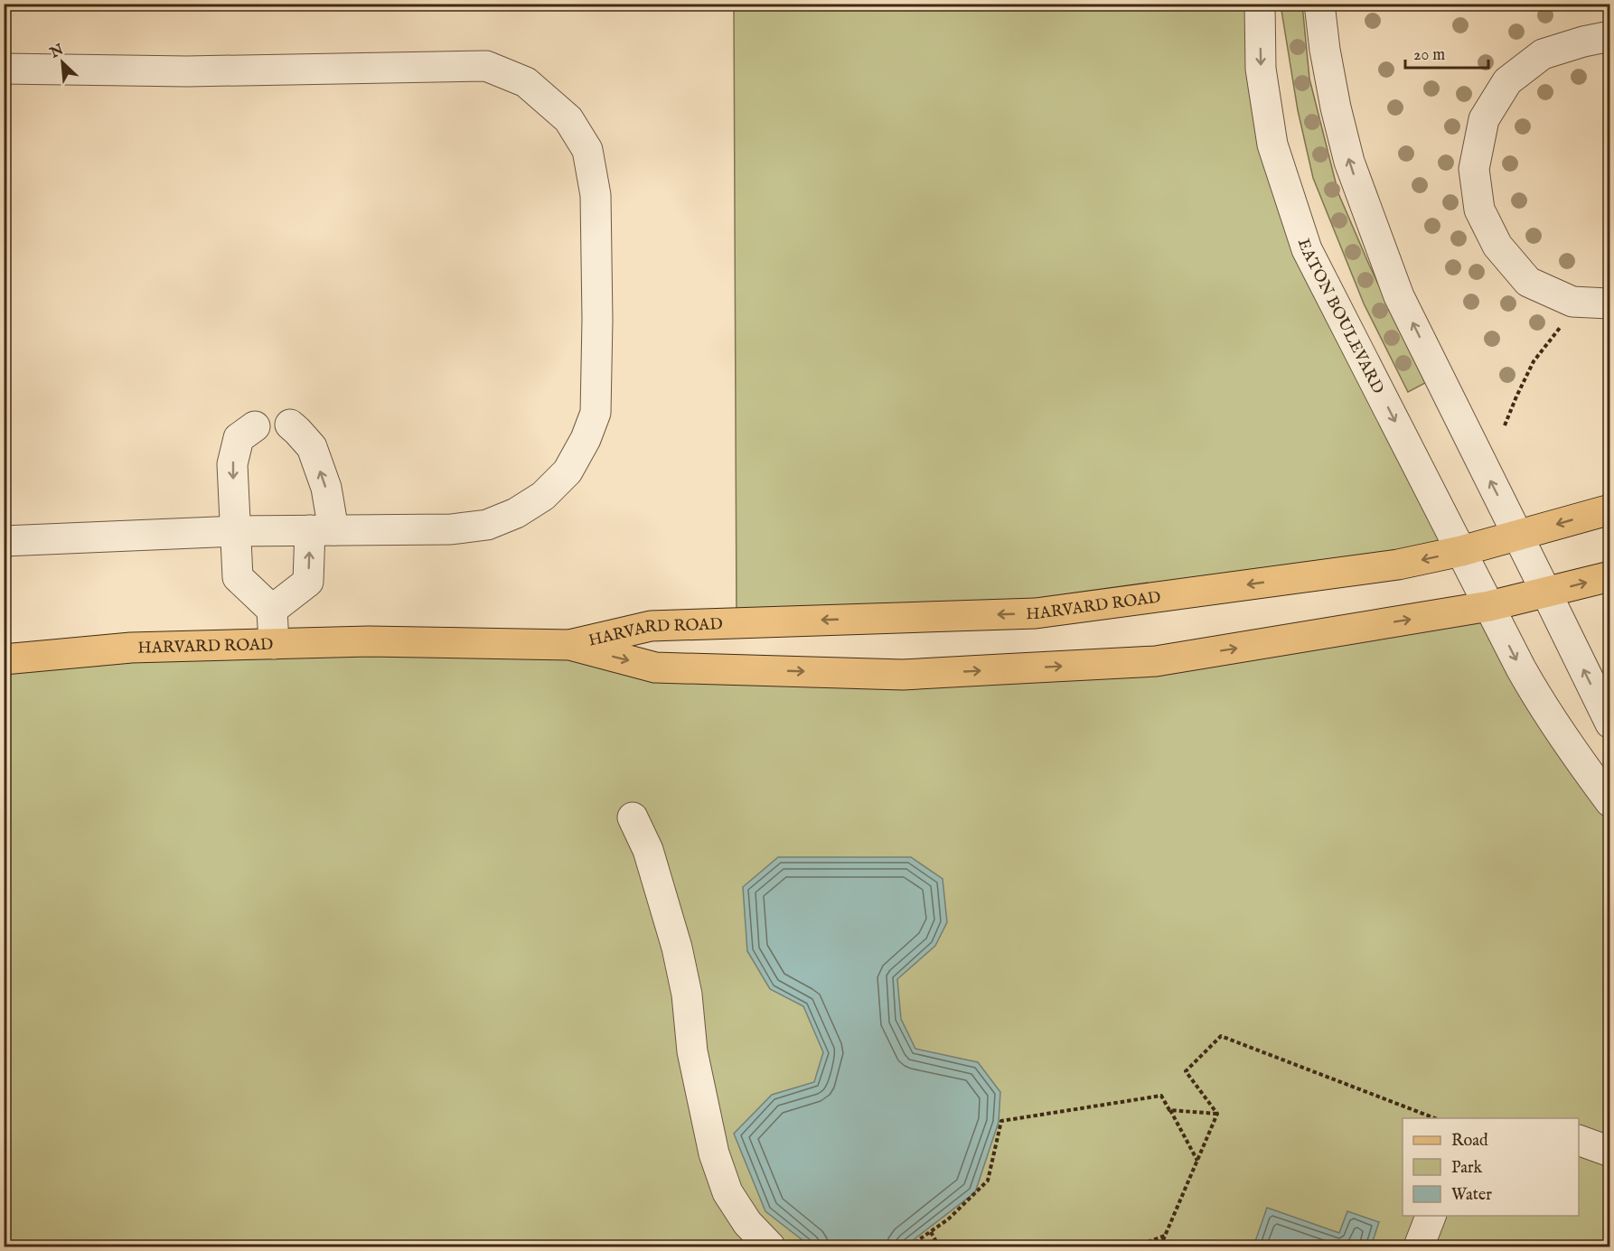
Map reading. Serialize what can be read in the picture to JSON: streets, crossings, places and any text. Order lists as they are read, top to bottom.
{
  "streets": {
    "main road": ["HARVARD ROAD"],
    "street": ["EATON BOULEVARD"]
  },
  "crossings": [
    ["EATON BOULEVARD", "HARVARD ROAD"]
  ],
  "legend": ["Road", "Park", "Water"],
  "scale_bar": "20 m",
  "north": "top left"
}
